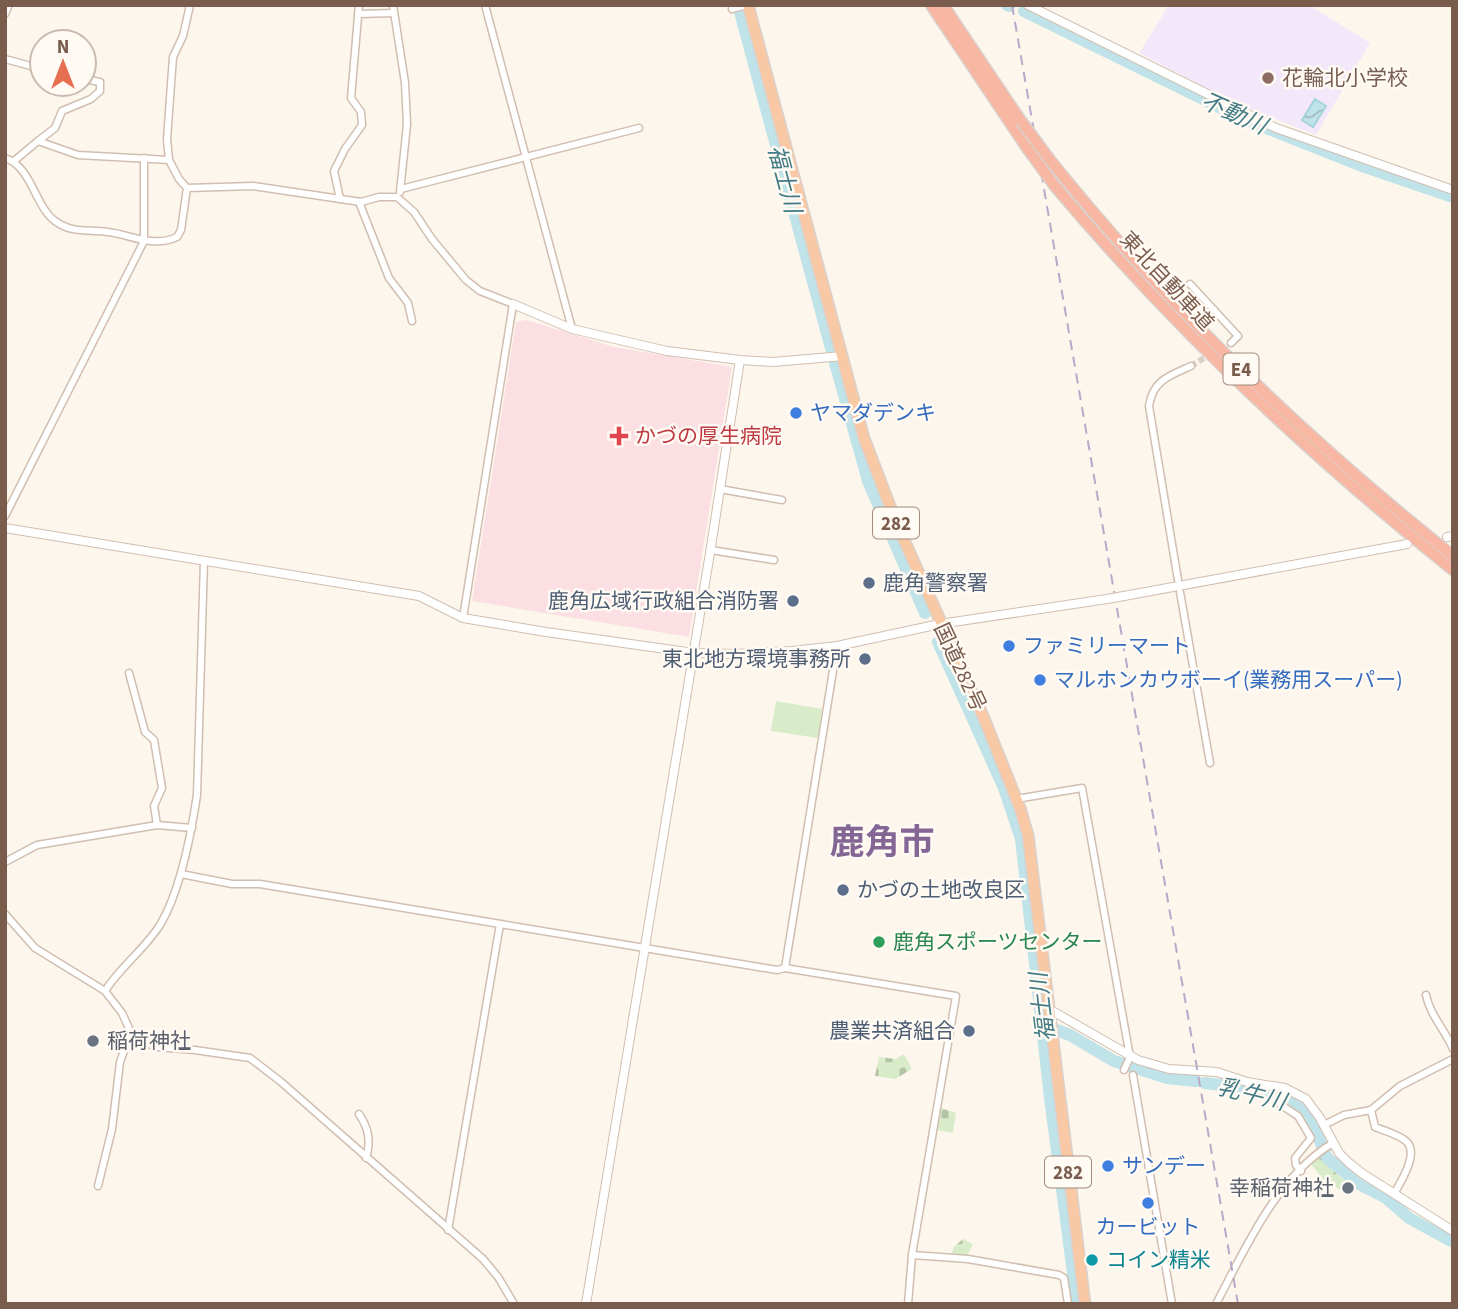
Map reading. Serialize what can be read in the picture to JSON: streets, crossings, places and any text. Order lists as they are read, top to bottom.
{
  "streets": {
    "highway": [
      "東北自動車道",
      "E4",
      "282",
      "国道282号"
    ]
  },
  "districts": ["鹿角市"],
  "water": ["不動川", "福士川", "乳牛川"],
  "places": {
    "other": [
      "花輪北小学校",
      "ヤマダデンキ",
      "鹿角警察署",
      "鹿角広域行政組合消防署",
      "ファミリーマート",
      "東北地方環境事務所",
      "マルホンカウボーイ(業務用スーパー)",
      "かづの土地改良区",
      "鹿角スポーツセンター",
      "農業共済組合",
      "稲荷神社",
      "サンデー",
      "幸稲荷神社",
      "カービット",
      "コイン精米"
    ],
    "health": ["かづの厚生病院"]
  },
  "north": "top"
}
